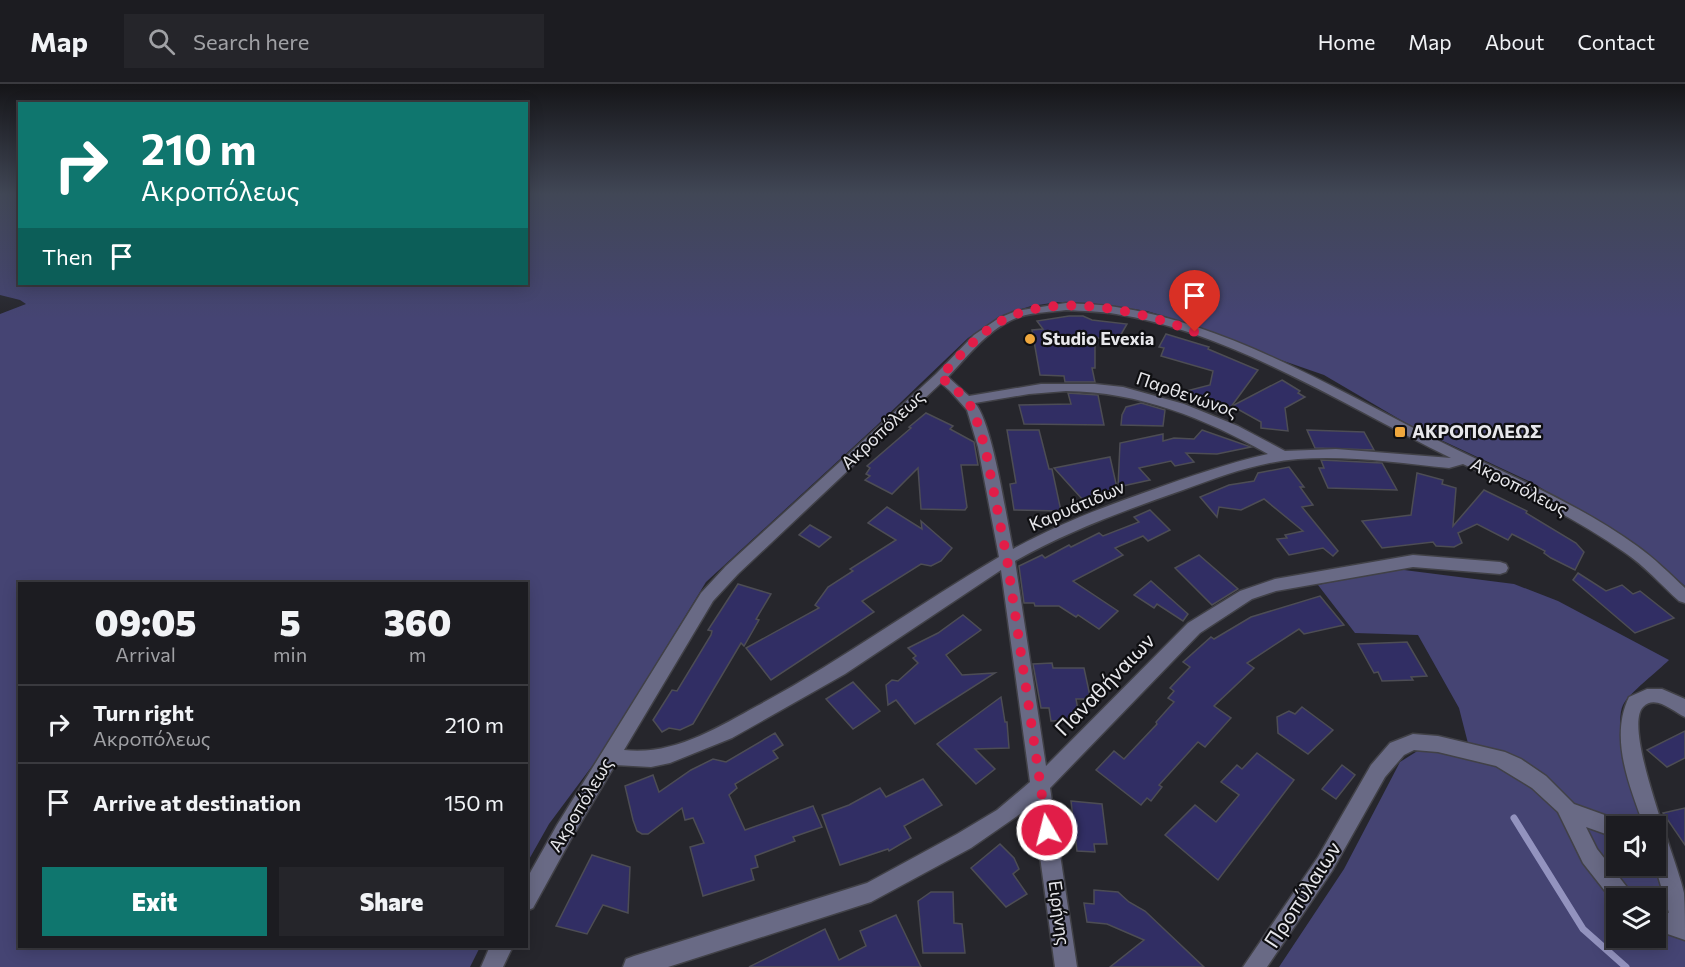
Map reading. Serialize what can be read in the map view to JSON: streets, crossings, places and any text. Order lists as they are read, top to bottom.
{
  "streets": {
    "street": [
      "Παρθενώνος",
      "Ακροπόλεως",
      "Καρυάτιδων",
      "Παναθήναιων",
      "Προπύλαιων",
      "Ειρήνης"
    ]
  },
  "crossings": [
    ["Παρθενώνος", "Καρυάτιδων"],
    ["Παρθενώνος", "Ειρήνης"],
    ["Ακροπόλεως", "Καρυάτιδων"],
    ["Ακροπόλεως", "Ειρήνης"],
    ["Καρυάτιδων", "Ειρήνης"],
    ["Παναθήναιων", "Ειρήνης"]
  ],
  "places": {
    "other": ["Studio Evexia"],
    "transit": ["ΑΚΡΟΠΟΛΕΩΣ"]
  },
  "page": {
    "header": "Map",
    "search": "Search here",
    "nav": [
      "Home",
      "Map",
      "About",
      "Contact"
    ],
    "turn": ["210 m", "Ακροπόλεως"],
    "then": "Then",
    "eta": [
      "09:05",
      "Arrival",
      "5",
      "min",
      "360",
      "m"
    ],
    "list": [
      {
        "name": "Turn right",
        "note": "Ακροπόλεως",
        "value": "210 m"
      },
      {
        "name": "Arrive at destination",
        "value": "150 m"
      }
    ],
    "buttons": ["Exit", "Share"]
  }
}
